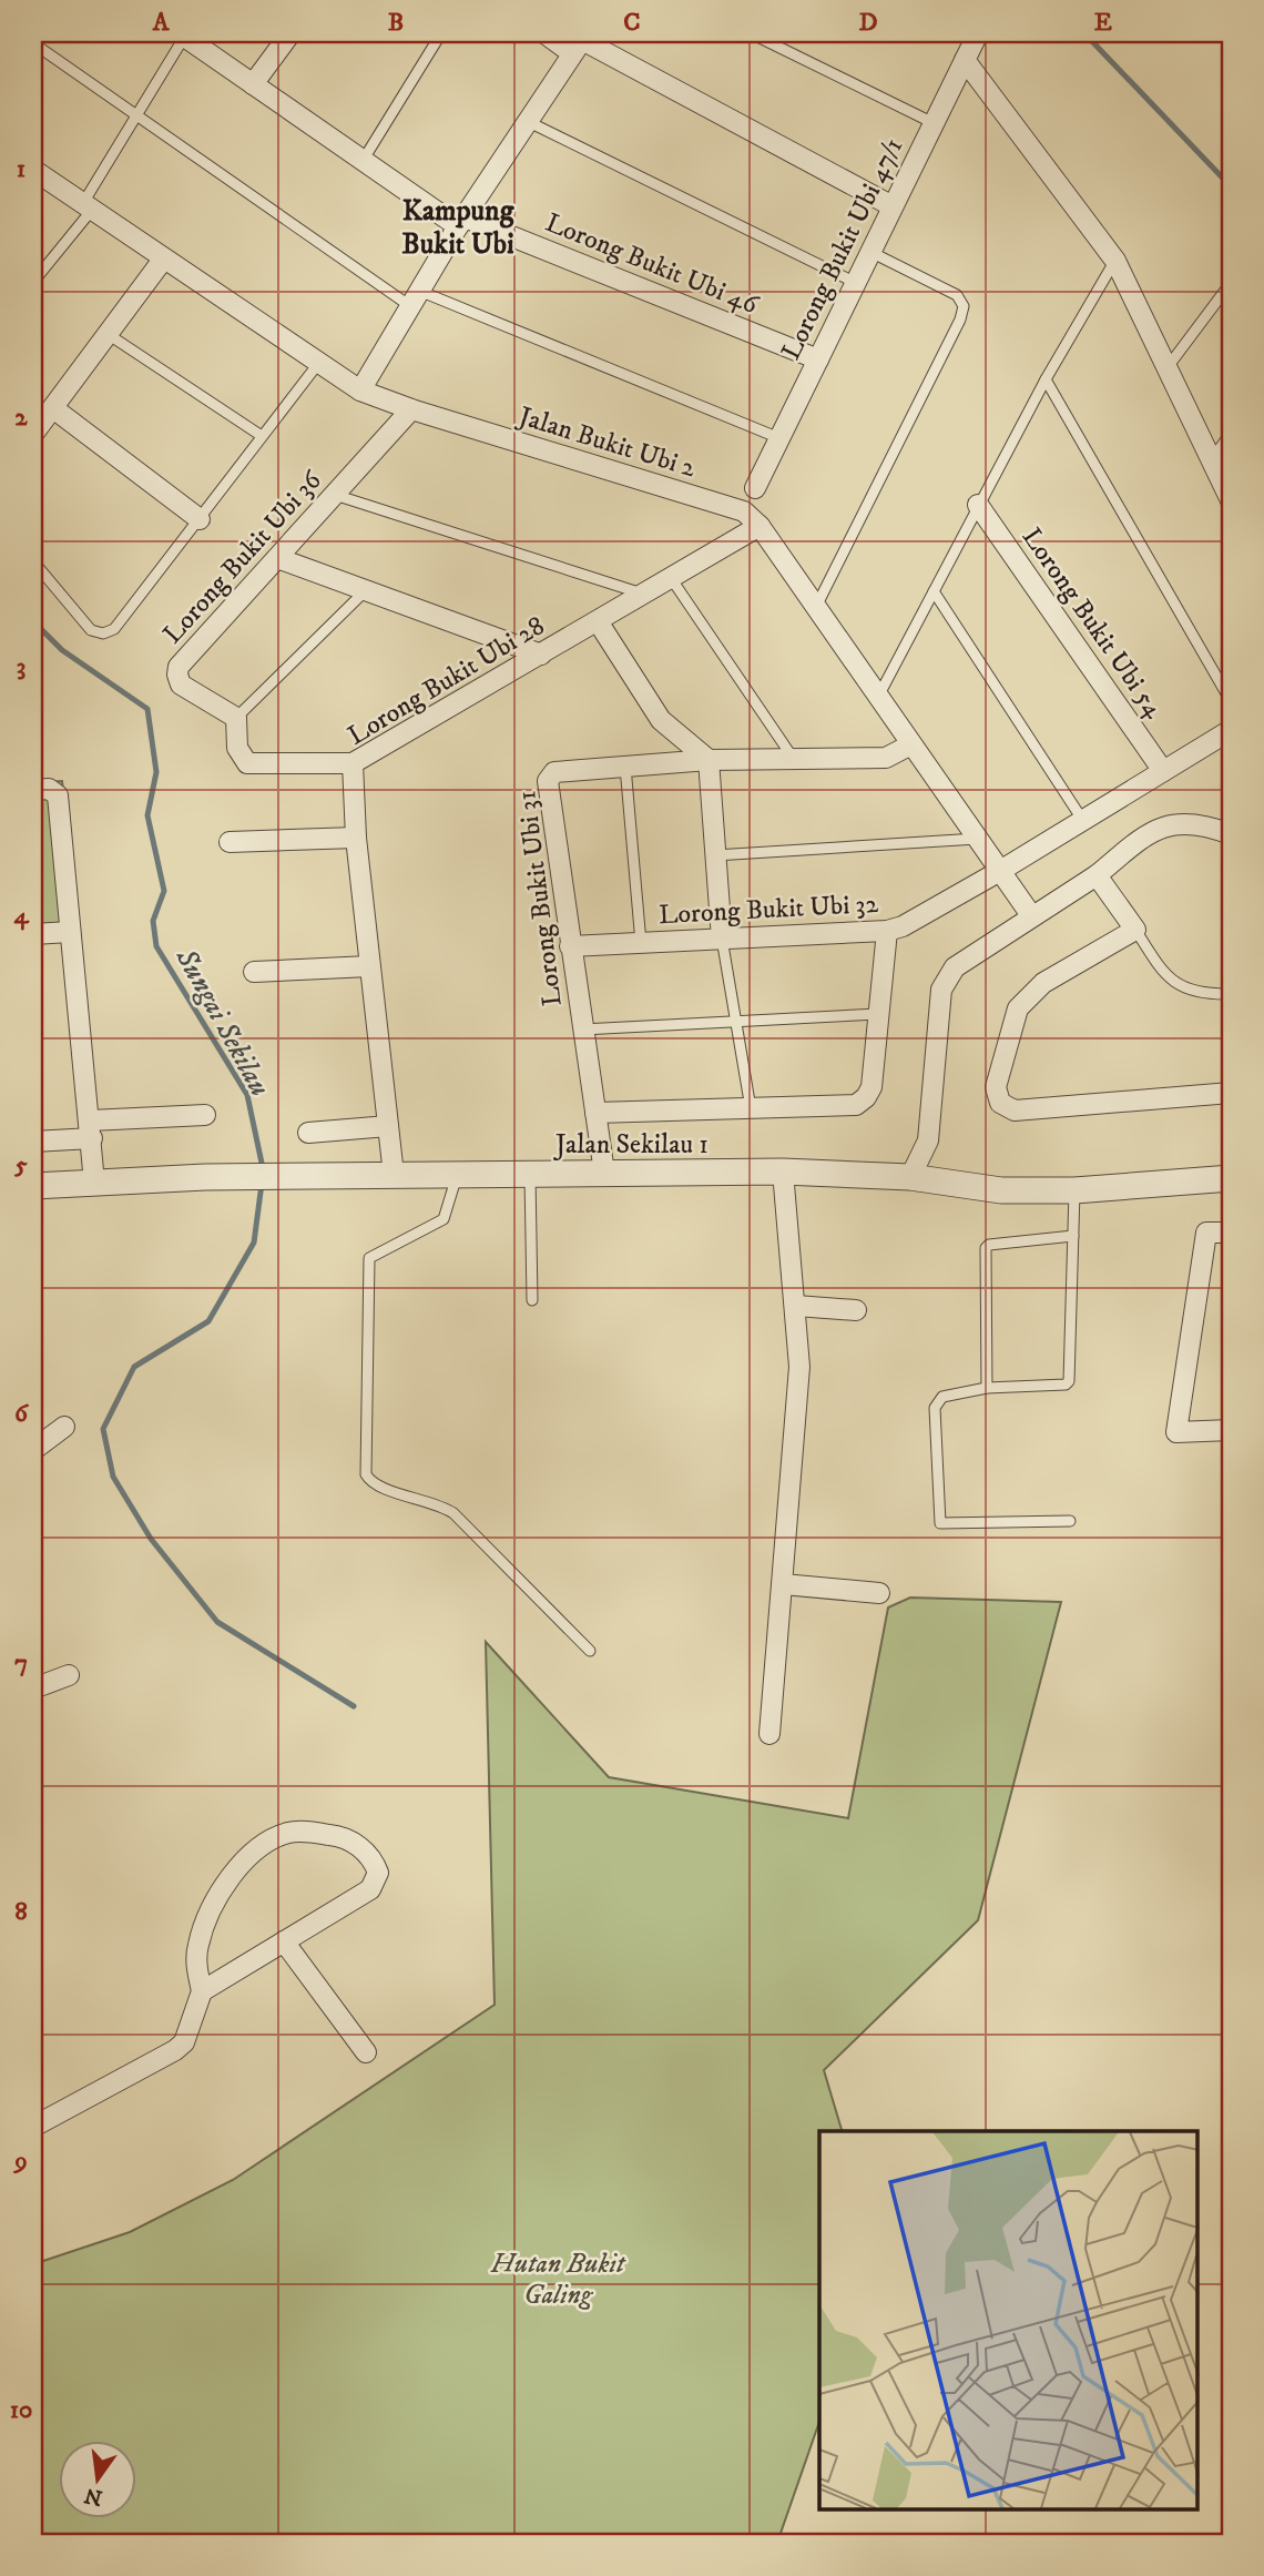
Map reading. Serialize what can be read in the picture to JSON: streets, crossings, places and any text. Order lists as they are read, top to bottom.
{
  "streets": {
    "street": [
      "Lorong Bukit Ubi 47/1",
      "Lorong Bukit Ubi 46",
      "Jalan Bukit Ubi 2",
      "Lorong Bukit Ubi 36",
      "Lorong Bukit Ubi 54",
      "Lorong Bukit Ubi 28",
      "Lorong Bukit Ubi 31",
      "Lorong Bukit Ubi 32",
      "Jalan Sekilau 1"
    ]
  },
  "crossings": [
    ["Lorong Bukit Ubi 47/1", "Lorong Bukit Ubi 46"],
    ["Jalan Bukit Ubi 2", "Lorong Bukit Ubi 36"],
    ["Jalan Bukit Ubi 2", "Lorong Bukit Ubi 28"],
    ["Jalan Bukit Ubi 2", "Lorong Bukit Ubi 31"],
    ["Jalan Bukit Ubi 2", "Lorong Bukit Ubi 32"],
    ["Lorong Bukit Ubi 54", "Lorong Bukit Ubi 32"],
    ["Lorong Bukit Ubi 28", "Jalan Sekilau 1"],
    ["Lorong Bukit Ubi 31", "Lorong Bukit Ubi 32"],
    ["Lorong Bukit Ubi 31", "Jalan Sekilau 1"],
    ["Lorong Bukit Ubi 32", "Jalan Sekilau 1"]
  ],
  "districts": ["Kampung Bukit Ubi"],
  "water": ["Sungai Sekilau"],
  "parks": ["Hutan Bukit Galing"],
  "north": "bottom",
  "grid": {
    "columns": [
      "A",
      "B",
      "C",
      "D",
      "E"
    ],
    "rows": [
      "1",
      "2",
      "3",
      "4",
      "5",
      "6",
      "7",
      "8",
      "9",
      "10"
    ]
  }
}
